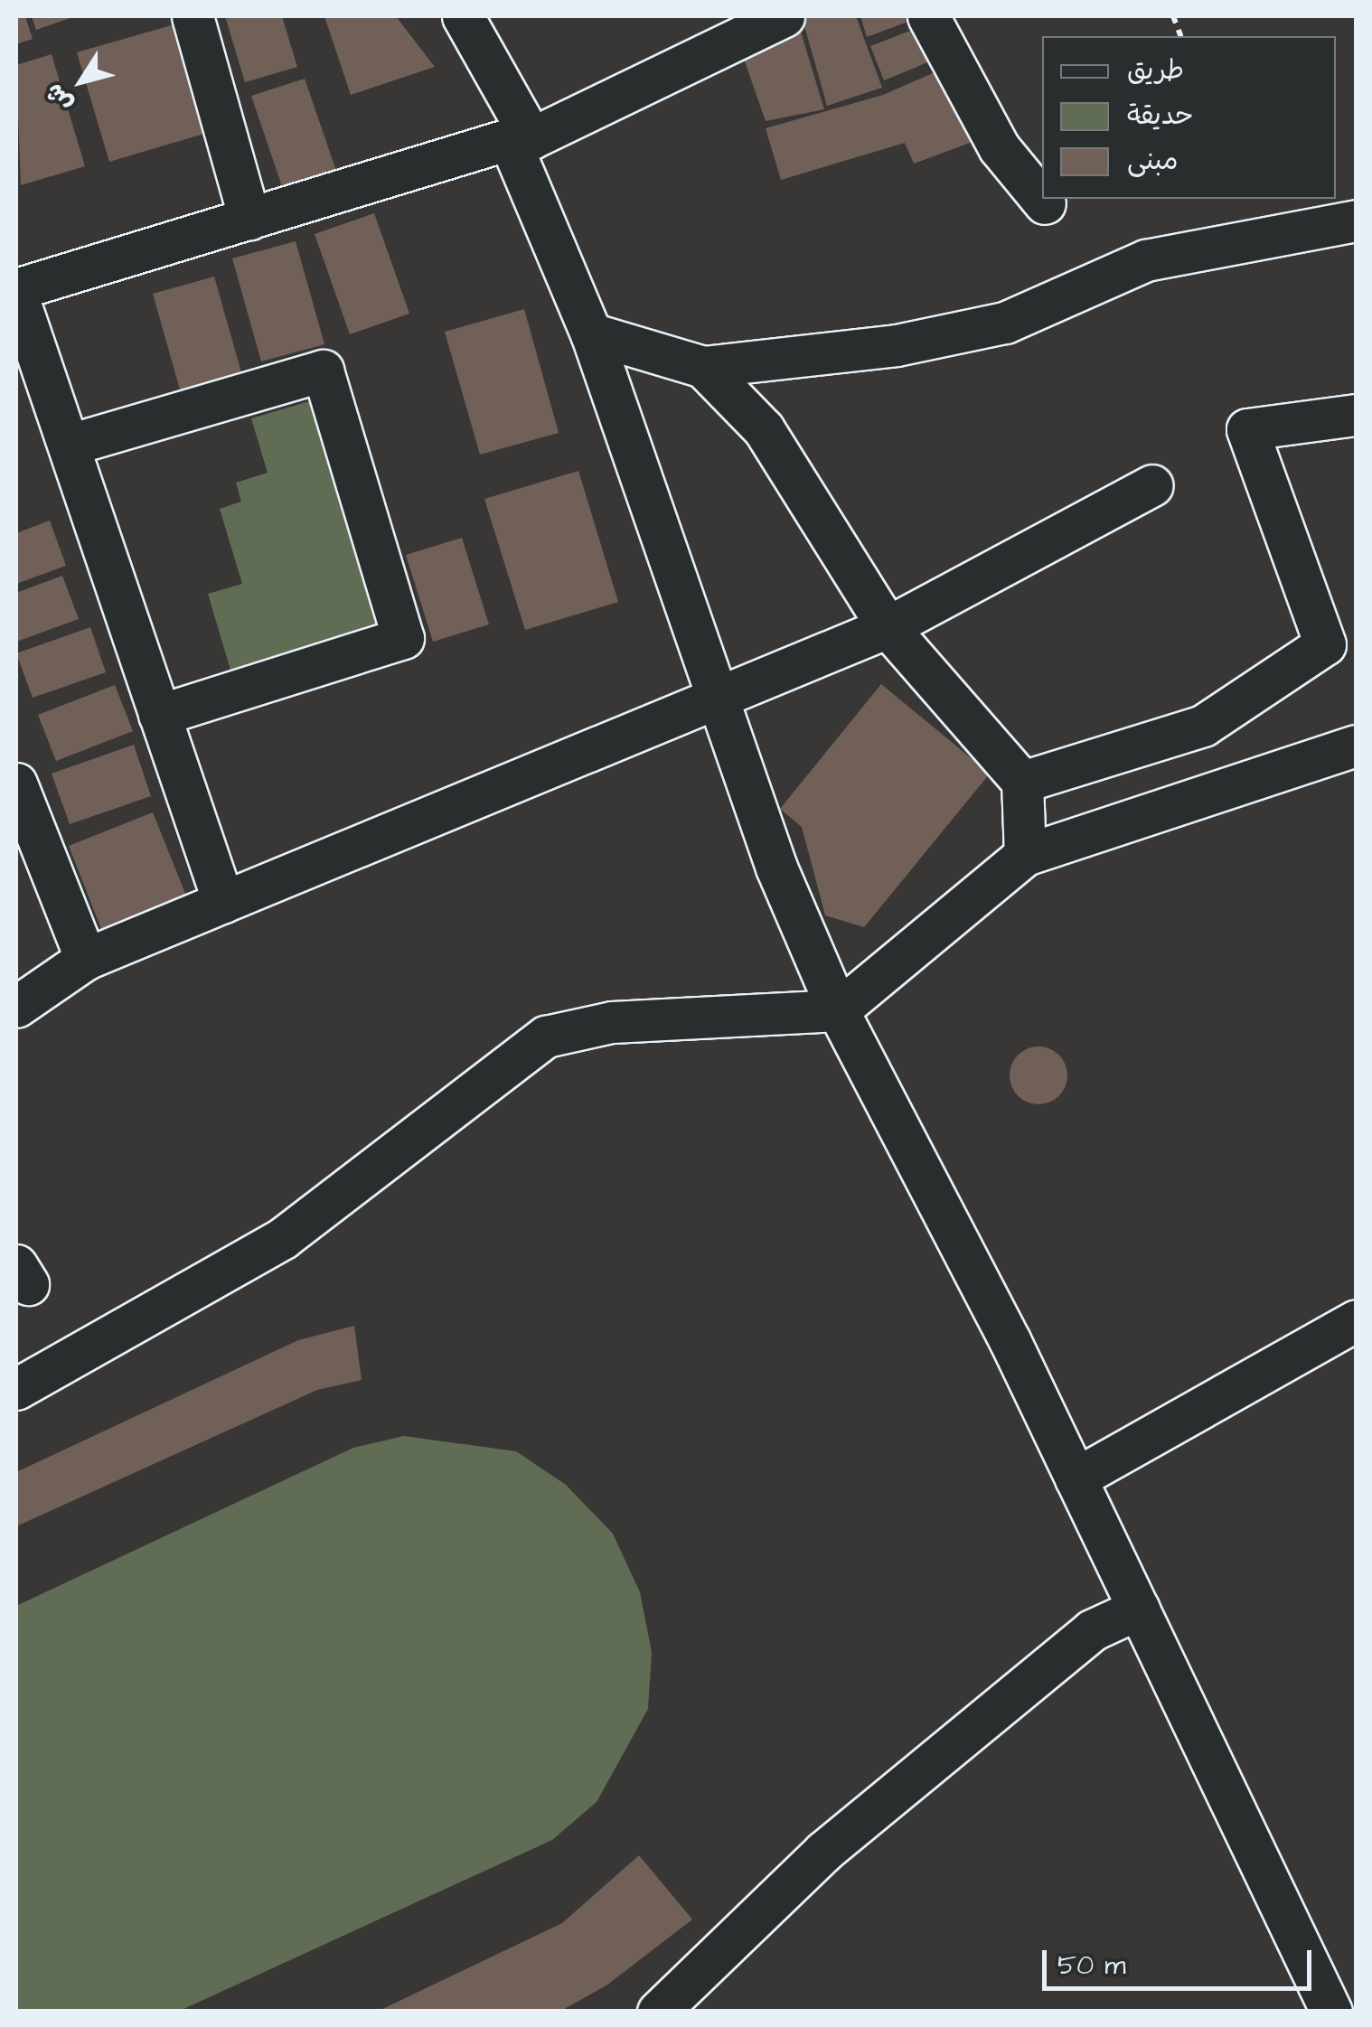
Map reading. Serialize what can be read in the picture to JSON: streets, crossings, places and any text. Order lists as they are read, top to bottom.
{
  "legend": ["طريق", "حديقة", "مبنى"],
  "scale_bar": "50 m",
  "north": "bottom left"
}
